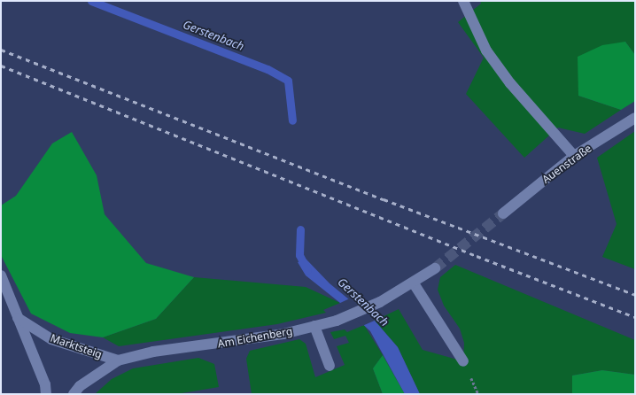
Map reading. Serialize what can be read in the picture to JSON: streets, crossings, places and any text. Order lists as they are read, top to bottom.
{
  "streets": {
    "street": ["Auenstraße", "Am Eichenberg", "Marktsteig"]
  },
  "crossings": [
    ["Am Eichenberg", "Marktsteig"]
  ],
  "water": ["Gerstenbach"]
}
